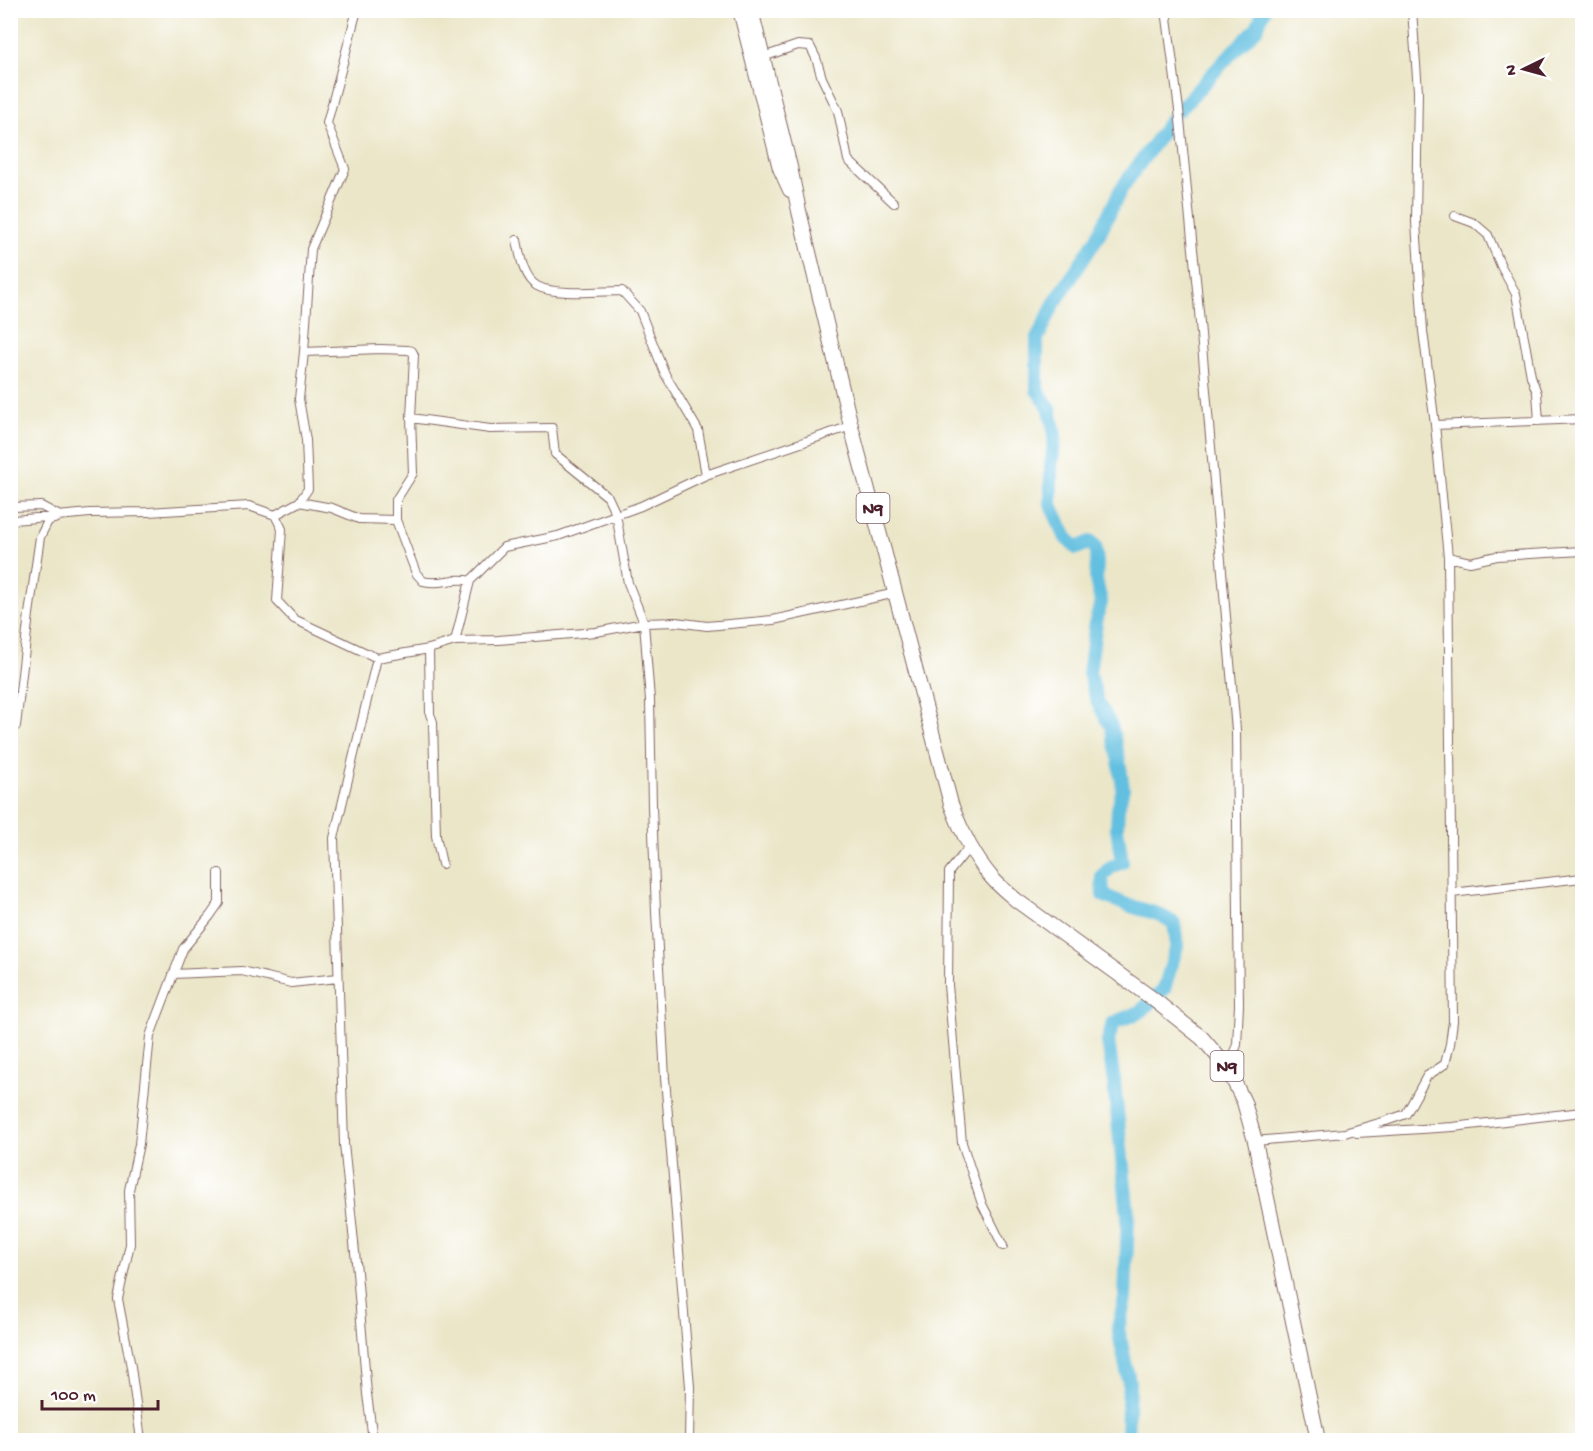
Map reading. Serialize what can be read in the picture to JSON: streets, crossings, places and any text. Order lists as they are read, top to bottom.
{
  "streets": {
    "highway": ["N9"]
  },
  "scale_bar": "100 m",
  "north": "left"
}
